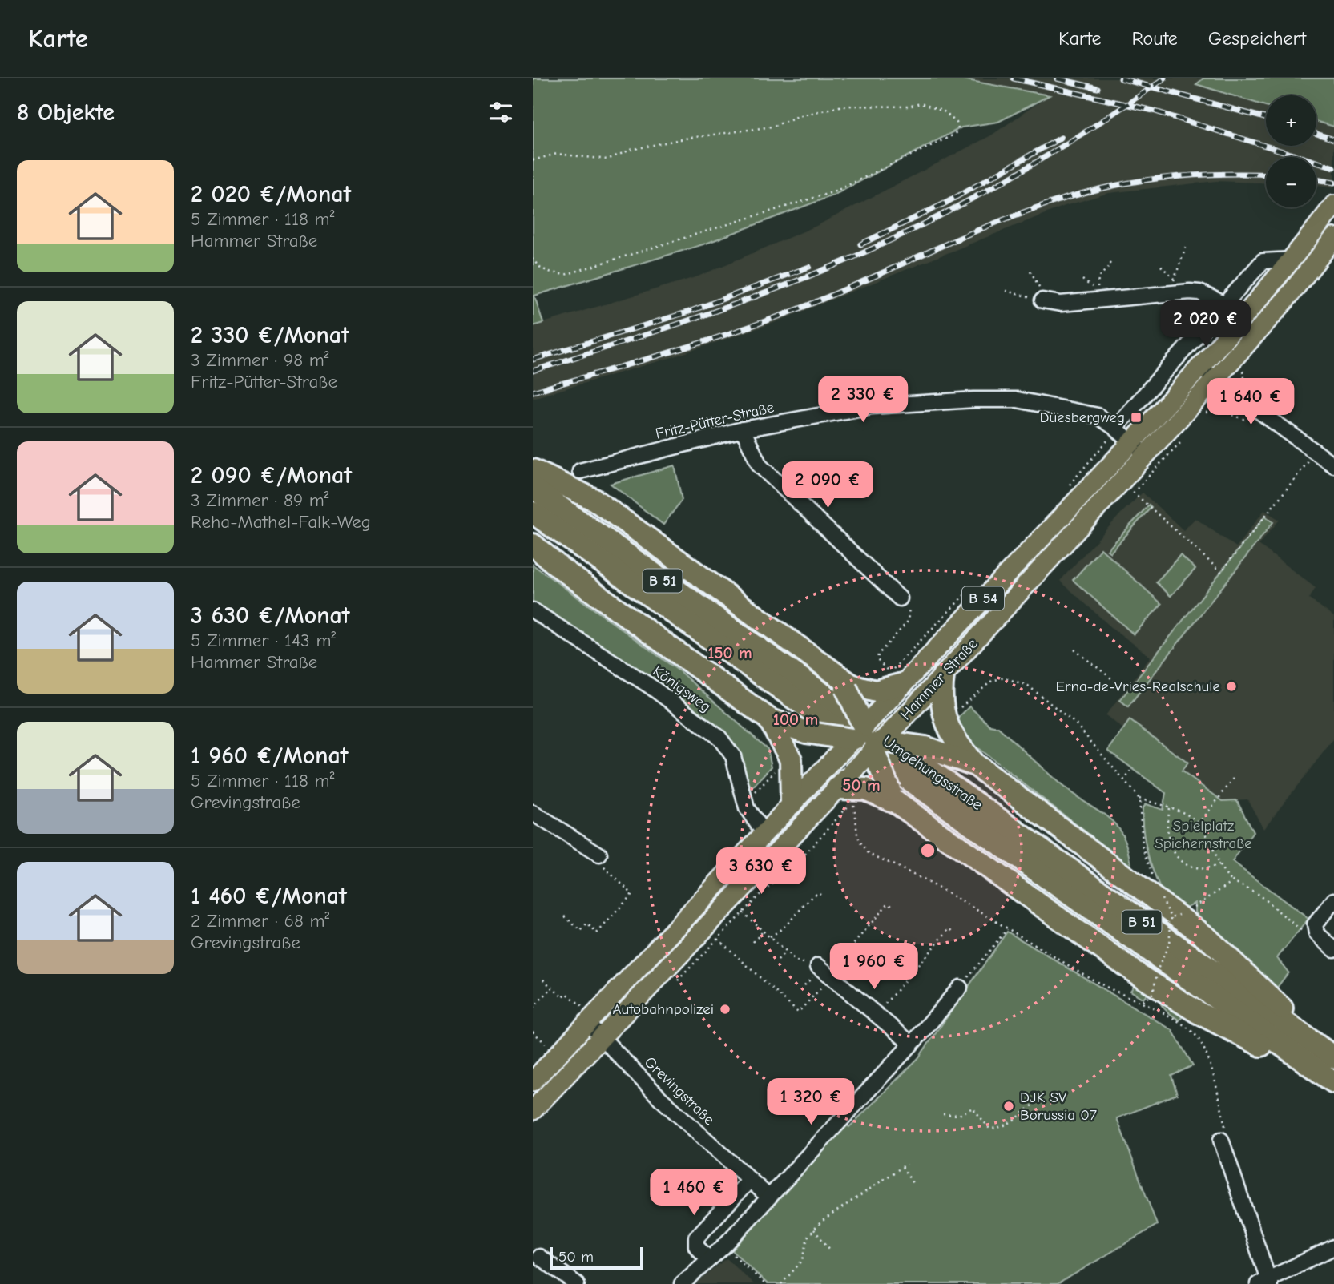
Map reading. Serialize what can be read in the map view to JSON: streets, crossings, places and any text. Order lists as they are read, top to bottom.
{
  "streets": {
    "highway": ["B 51", "Umgehungsstraße"],
    "main road": ["B 54", "Hammer Straße"],
    "street": ["Fritz-Pütter-Straße", "Königsweg", "Grevingstraße"]
  },
  "crossings": [
    ["Fritz-Pütter-Straße", "Hammer Straße"],
    ["Hammer Straße", "Königsweg"],
    ["Hammer Straße", "Grevingstraße"]
  ],
  "parks": ["Spielplatz Spichernstraße"],
  "places": {
    "transit": ["Düesbergweg"],
    "other": ["Erna-de-Vries-Realschule", "Autobahnpolizei", "DJK SV Borussia 07"]
  },
  "scale_bar": "50 m",
  "page": {
    "header": "Karte",
    "nav": ["Karte", "Route", "Gespeichert"],
    "heading": "8 Objekte",
    "map_buttons": ["+", "−"],
    "list": [
      {
        "name": "2 020 €/Monat",
        "note": "5 Zimmer · 118 m² · Hammer Straße"
      },
      {
        "name": "2 330 €/Monat",
        "note": "3 Zimmer · 98 m² · Fritz-Pütter-Straße"
      },
      {
        "name": "2 090 €/Monat",
        "note": "3 Zimmer · 89 m² · Reha-Mathel-Falk-Weg"
      },
      {
        "name": "3 630 €/Monat",
        "note": "5 Zimmer · 143 m² · Hammer Straße"
      },
      {
        "name": "1 960 €/Monat",
        "note": "5 Zimmer · 118 m² · Grevingstraße"
      },
      {
        "name": "1 460 €/Monat",
        "note": "2 Zimmer · 68 m² · Grevingstraße"
      }
    ],
    "price": [
      "2 020 €",
      "2 330 €",
      "1 640 €",
      "2 090 €",
      "3 630 €",
      "1 960 €",
      "1 320 €",
      "1 460 €"
    ],
    "scale": "50 m"
  },
  "rings": ["150 m", "100 m", "50 m"]
}
